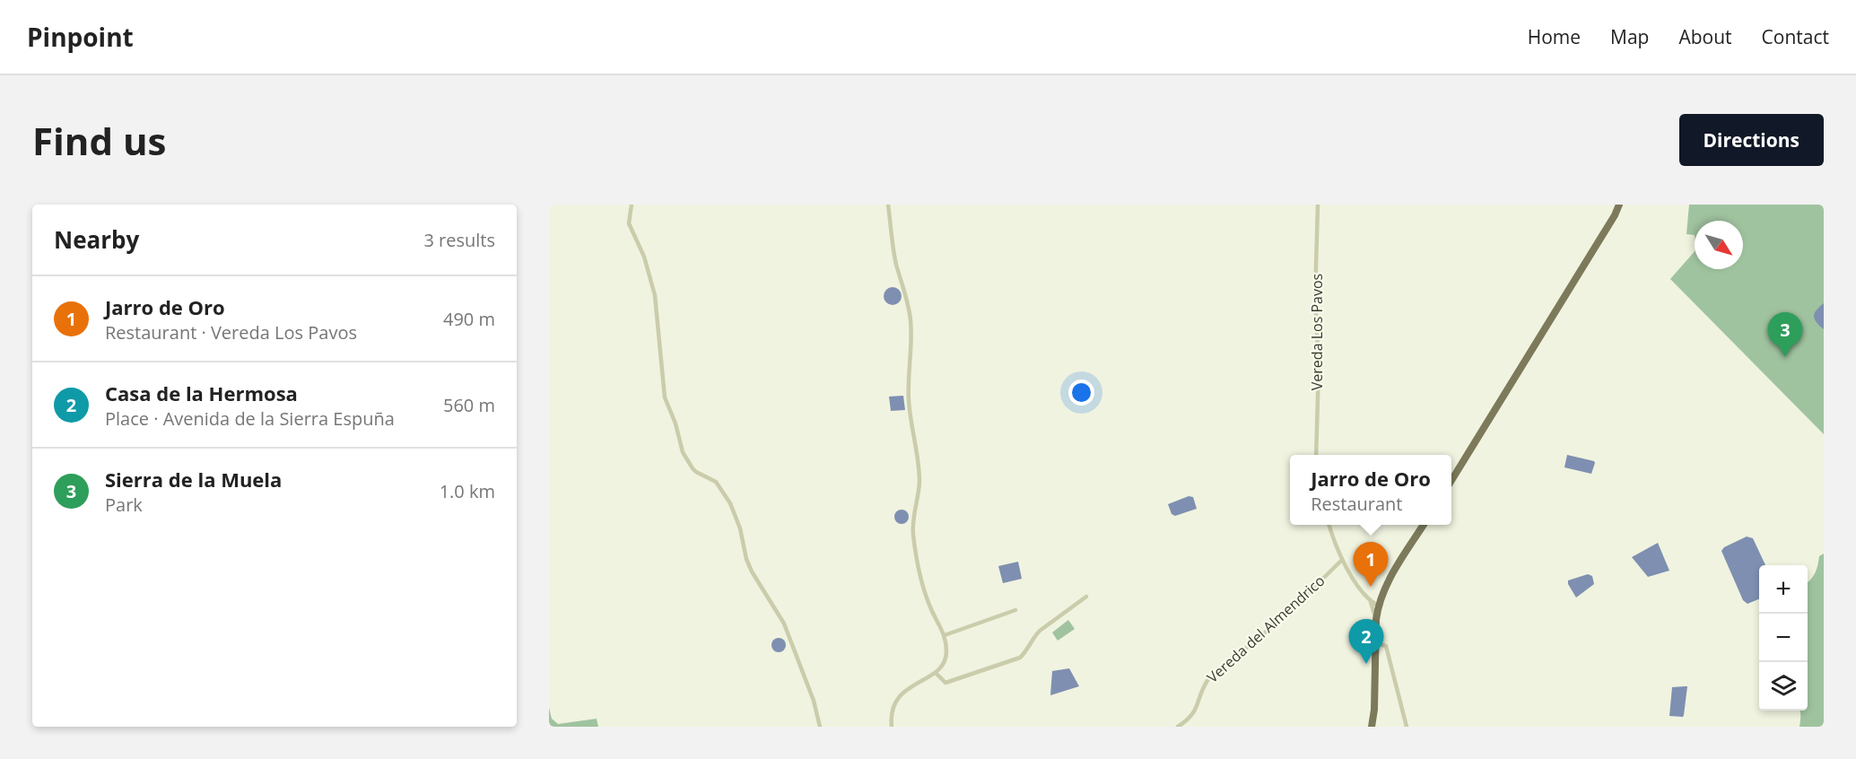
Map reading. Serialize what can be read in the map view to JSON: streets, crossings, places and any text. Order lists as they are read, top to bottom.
{
  "streets": {
    "street": ["Vereda Los Pavos", "Vereda del Almendrico"]
  },
  "north": "bottom right",
  "page": {
    "header": "Pinpoint",
    "nav": [
      "Home",
      "Map",
      "About",
      "Contact"
    ],
    "buttons": "Directions",
    "title": "Find us",
    "heading": ["Nearby", "3 results"],
    "list": [
      {
        "mark": "1",
        "name": "Jarro de Oro",
        "note": "Restaurant · Vereda Los Pavos",
        "value": "490 m"
      },
      {
        "mark": "2",
        "name": "Casa de la Hermosa",
        "note": "Place · Avenida de la Sierra Espuña",
        "value": "560 m"
      },
      {
        "mark": "3",
        "name": "Sierra de la Muela",
        "note": "Park",
        "value": "1.0 km"
      }
    ],
    "pins": ["3", "1", "2"],
    "popup": ["Jarro de Oro", "Restaurant"],
    "map_buttons": ["+", "−"]
  }
}
